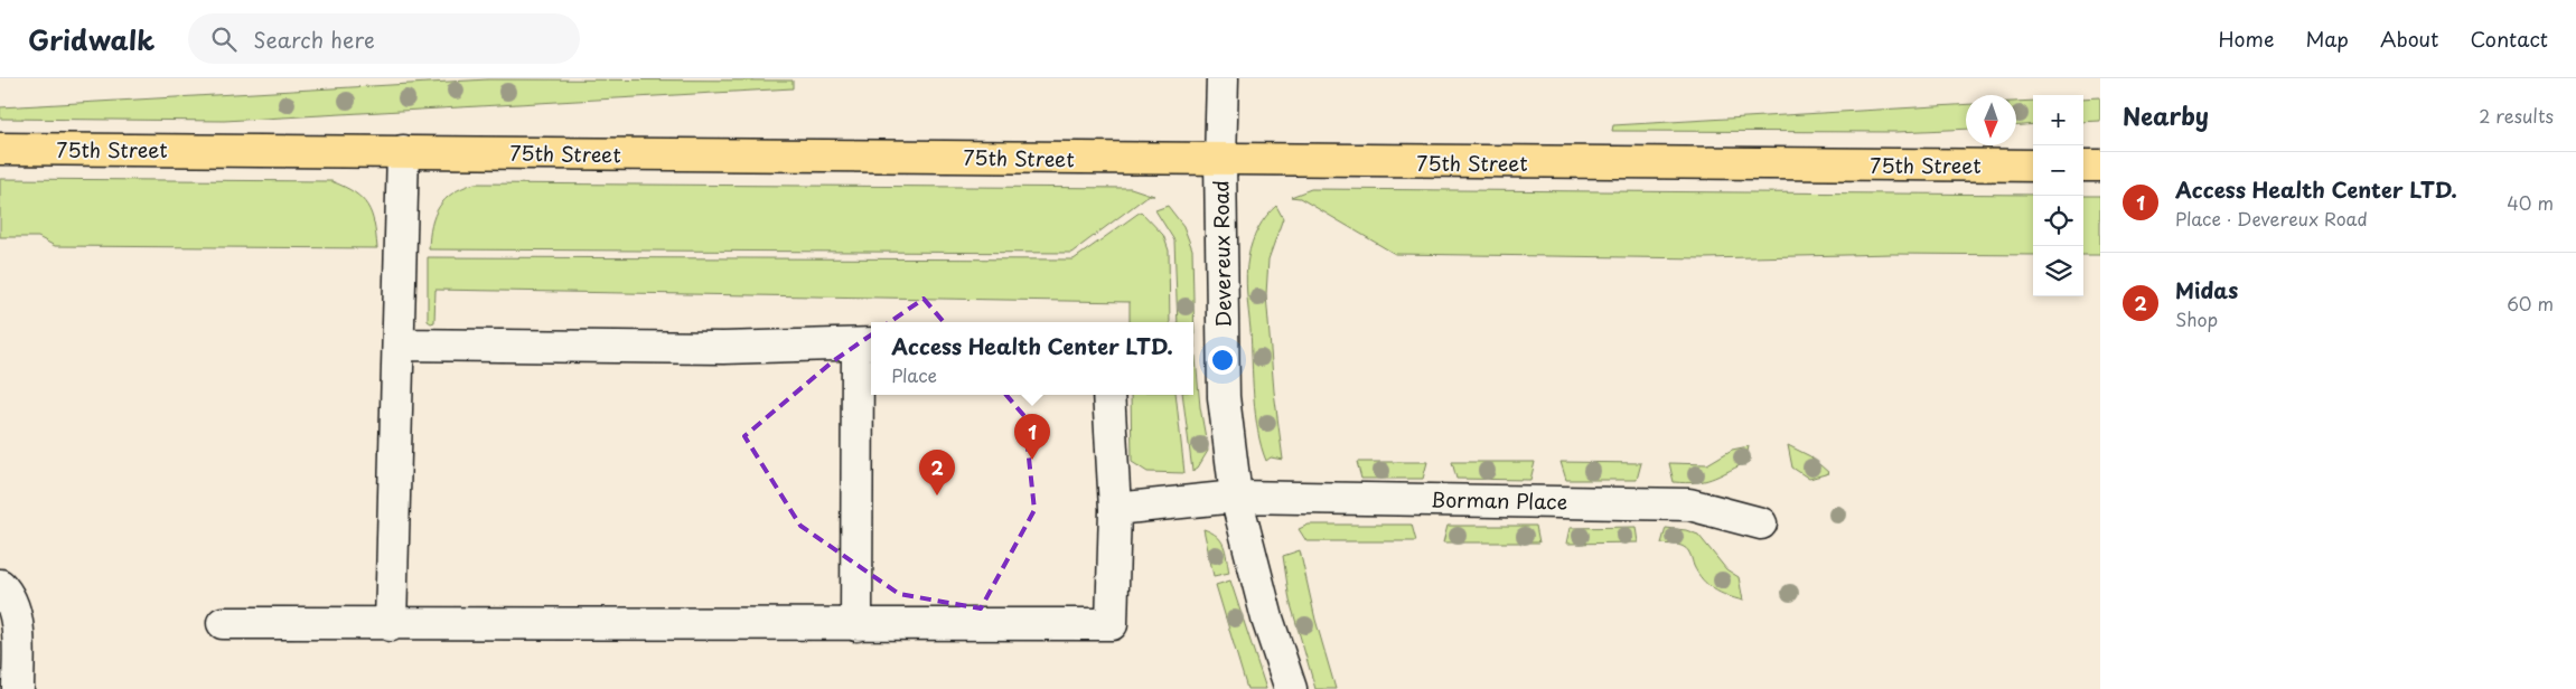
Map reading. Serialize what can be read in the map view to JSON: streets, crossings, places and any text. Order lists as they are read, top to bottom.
{
  "streets": {
    "main road": ["75th Street"],
    "street": ["Devereux Road", "Borman Place"]
  },
  "crossings": [
    ["75th Street", "Devereux Road"],
    ["Devereux Road", "Borman Place"]
  ],
  "north": "bottom",
  "page": {
    "header": "Gridwalk",
    "search": "Search here",
    "nav": [
      "Home",
      "Map",
      "About",
      "Contact"
    ],
    "heading": ["Nearby", "2 results"],
    "map_buttons": ["+", "−"],
    "list": [
      {
        "mark": "1",
        "name": "Access Health Center LTD.",
        "note": "Place · Devereux Road",
        "value": "40 m"
      },
      {
        "mark": "2",
        "name": "Midas",
        "note": "Shop",
        "value": "60 m"
      }
    ],
    "popup": ["Access Health Center LTD.", "Place"],
    "pins": ["1", "2"]
  }
}
